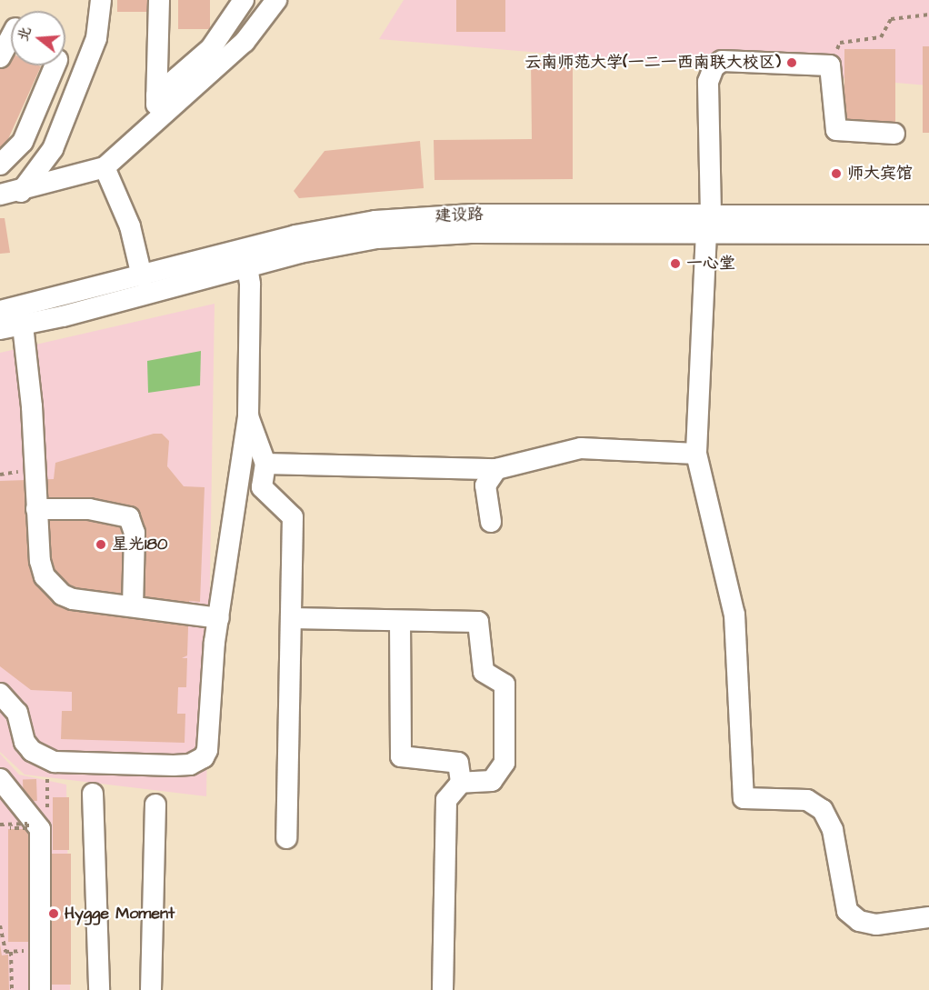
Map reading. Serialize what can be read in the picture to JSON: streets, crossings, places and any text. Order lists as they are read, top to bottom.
{
  "streets": {
    "street": ["建设路"]
  },
  "places": [
    "云南师范大学(一二一西南联大校区)",
    "师大宾馆",
    "一心堂",
    "星光180",
    "Hygge Moment"
  ],
  "north": "left"
}
